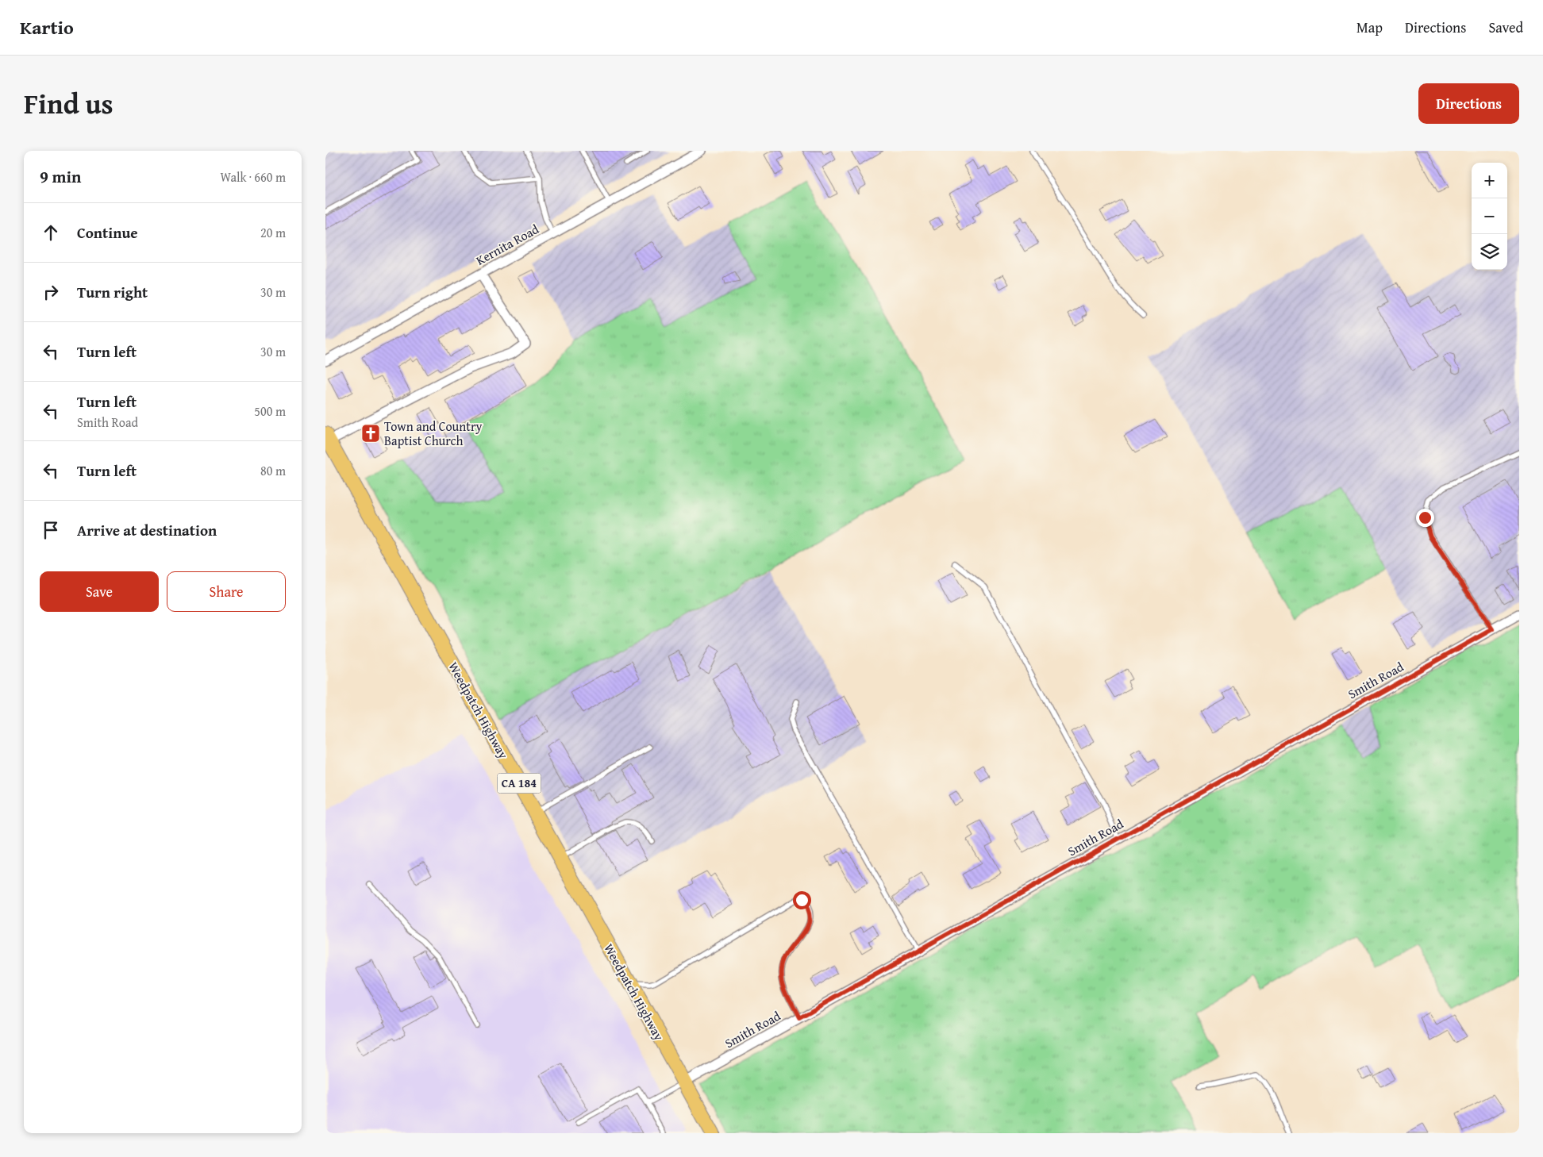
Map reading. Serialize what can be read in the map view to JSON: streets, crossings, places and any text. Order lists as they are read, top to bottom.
{
  "streets": {
    "main road": ["Weedpatch Highway", "CA 184"],
    "street": ["Kernita Road", "Smith Road"]
  },
  "crossings": [
    ["Smith Road", "Weedpatch Highway"]
  ],
  "places": {
    "church": ["Town and Country Baptist Church"]
  },
  "page": {
    "header": "Kartio",
    "nav": ["Map", "Directions", "Saved"],
    "title": "Find us",
    "buttons": [
      "Directions",
      ["Save", "Share"]
    ],
    "heading": ["9 min", "Walk · 660 m"],
    "map_buttons": ["+", "−"],
    "list": [
      ["Continue", "20 m"],
      ["Turn right", "30 m"],
      ["Turn left", "30 m"],
      ["Turn left", "Smith Road", "500 m"],
      ["Turn left", "80 m"],
      "Arrive at destination"
    ]
  }
}
